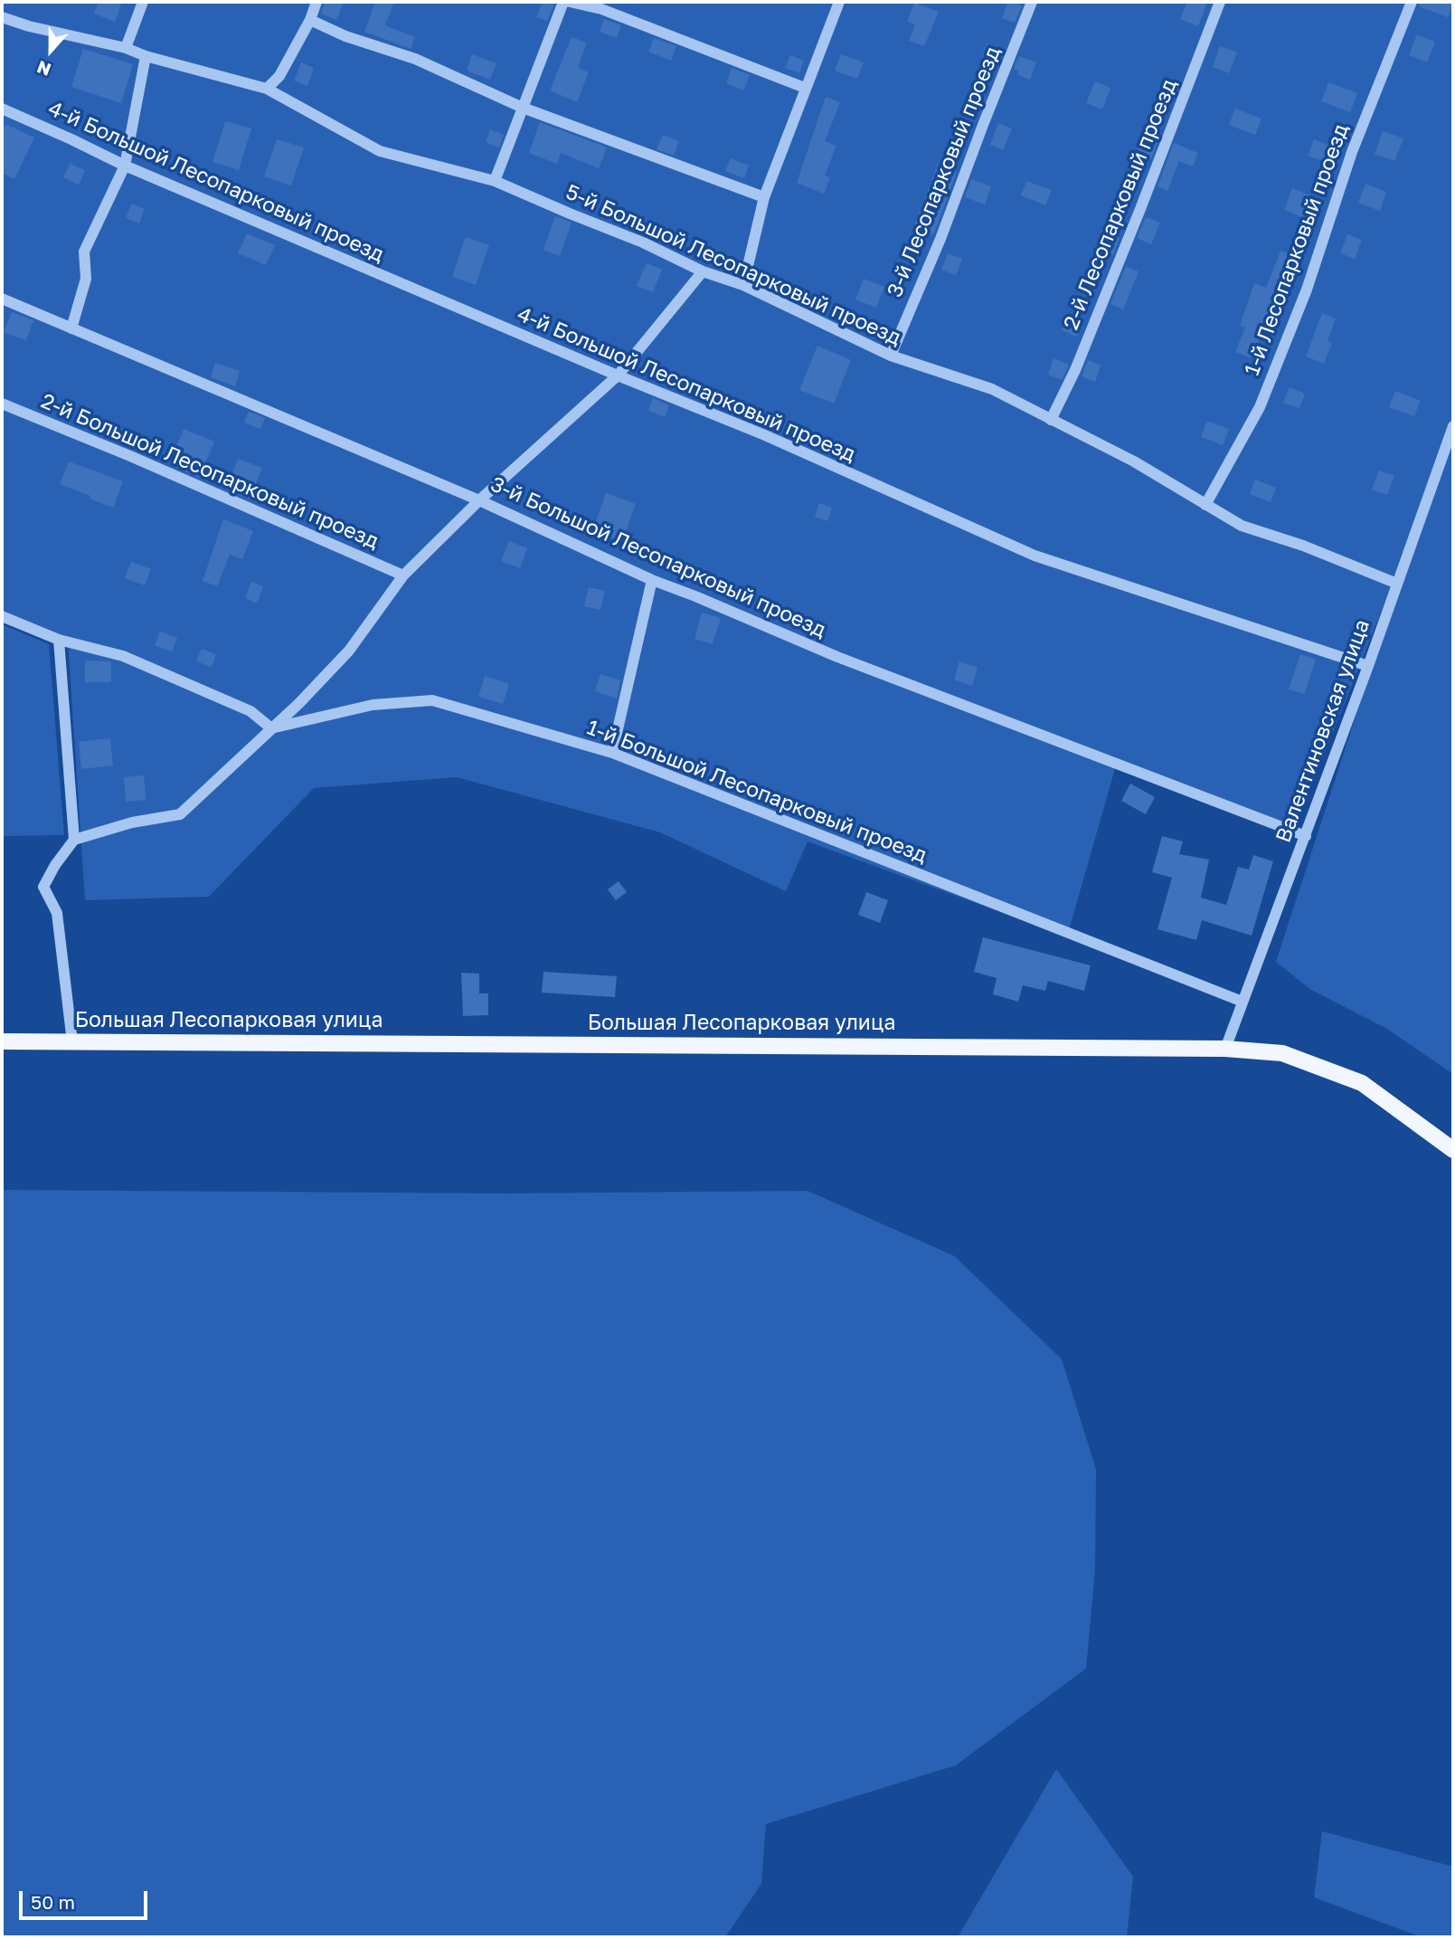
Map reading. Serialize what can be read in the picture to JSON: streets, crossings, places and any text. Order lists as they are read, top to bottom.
{
  "streets": {
    "main road": ["Большая Лесопарковая улица"],
    "street": [
      "3-й Лесопарковый проезд",
      "4-й Большой Лесопарковый проезд",
      "2-й Лесопарковый проезд",
      "1-й Лесопарковый проезд",
      "5-й Большой Лесопарковый проезд",
      "2-й Большой Лесопарковый проезд",
      "3-й Большой Лесопарковый проезд",
      "Валентиновская улица",
      "1-й Большой Лесопарковый проезд"
    ]
  },
  "crossings": [
    ["3-й Лесопарковый проезд", "5-й Большой Лесопарковый проезд"],
    ["4-й Большой Лесопарковый проезд", "Валентиновская улица"],
    ["2-й Лесопарковый проезд", "5-й Большой Лесопарковый проезд"],
    ["1-й Лесопарковый проезд", "5-й Большой Лесопарковый проезд"],
    ["5-й Большой Лесопарковый проезд", "Валентиновская улица"],
    ["3-й Большой Лесопарковый проезд", "Валентиновская улица"],
    ["Валентиновская улица", "1-й Большой Лесопарковый проезд"],
    ["Валентиновская улица", "Большая Лесопарковая улица"]
  ],
  "scale_bar": "50 m",
  "north": "bottom"
}
